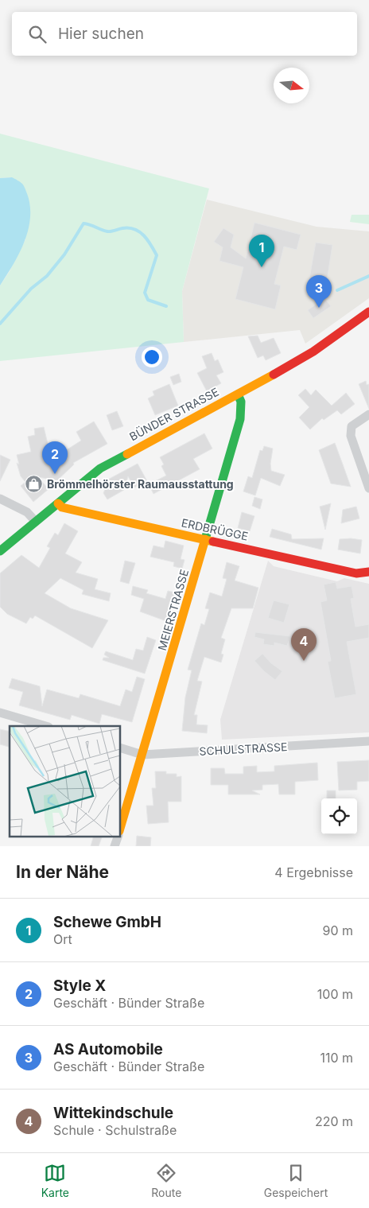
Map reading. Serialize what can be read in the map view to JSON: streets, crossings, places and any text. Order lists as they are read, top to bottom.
{
  "streets": {
    "street": [
      "BÜNDER STRASSE",
      "ERDBRÜGGE",
      "MEIERSTRASSE",
      "SCHULSTRASSE"
    ]
  },
  "crossings": [
    ["BÜNDER STRASSE", "ERDBRÜGGE"],
    ["BÜNDER STRASSE", "MEIERSTRASSE"],
    ["ERDBRÜGGE", "MEIERSTRASSE"],
    ["MEIERSTRASSE", "SCHULSTRASSE"]
  ],
  "places": {
    "shop": ["Brömmelhörster Raumausstattung"]
  },
  "north": "right",
  "page": {
    "search": "Hier suchen",
    "pins": [
      "1",
      "3",
      "2",
      "4"
    ],
    "heading": ["In der Nähe", "4 Ergebnisse"],
    "list": [
      {
        "mark": "1",
        "name": "Schewe GmbH",
        "note": "Ort",
        "value": "90 m"
      },
      {
        "mark": "2",
        "name": "Style X",
        "note": "Geschäft · Bünder Straße",
        "value": "100 m"
      },
      {
        "mark": "3",
        "name": "AS Automobile",
        "note": "Geschäft · Bünder Straße",
        "value": "110 m"
      },
      {
        "mark": "4",
        "name": "Wittekindschule",
        "note": "Schule · Schulstraße",
        "value": "220 m"
      }
    ],
    "nav": ["Karte", "Route", "Gespeichert"]
  }
}
